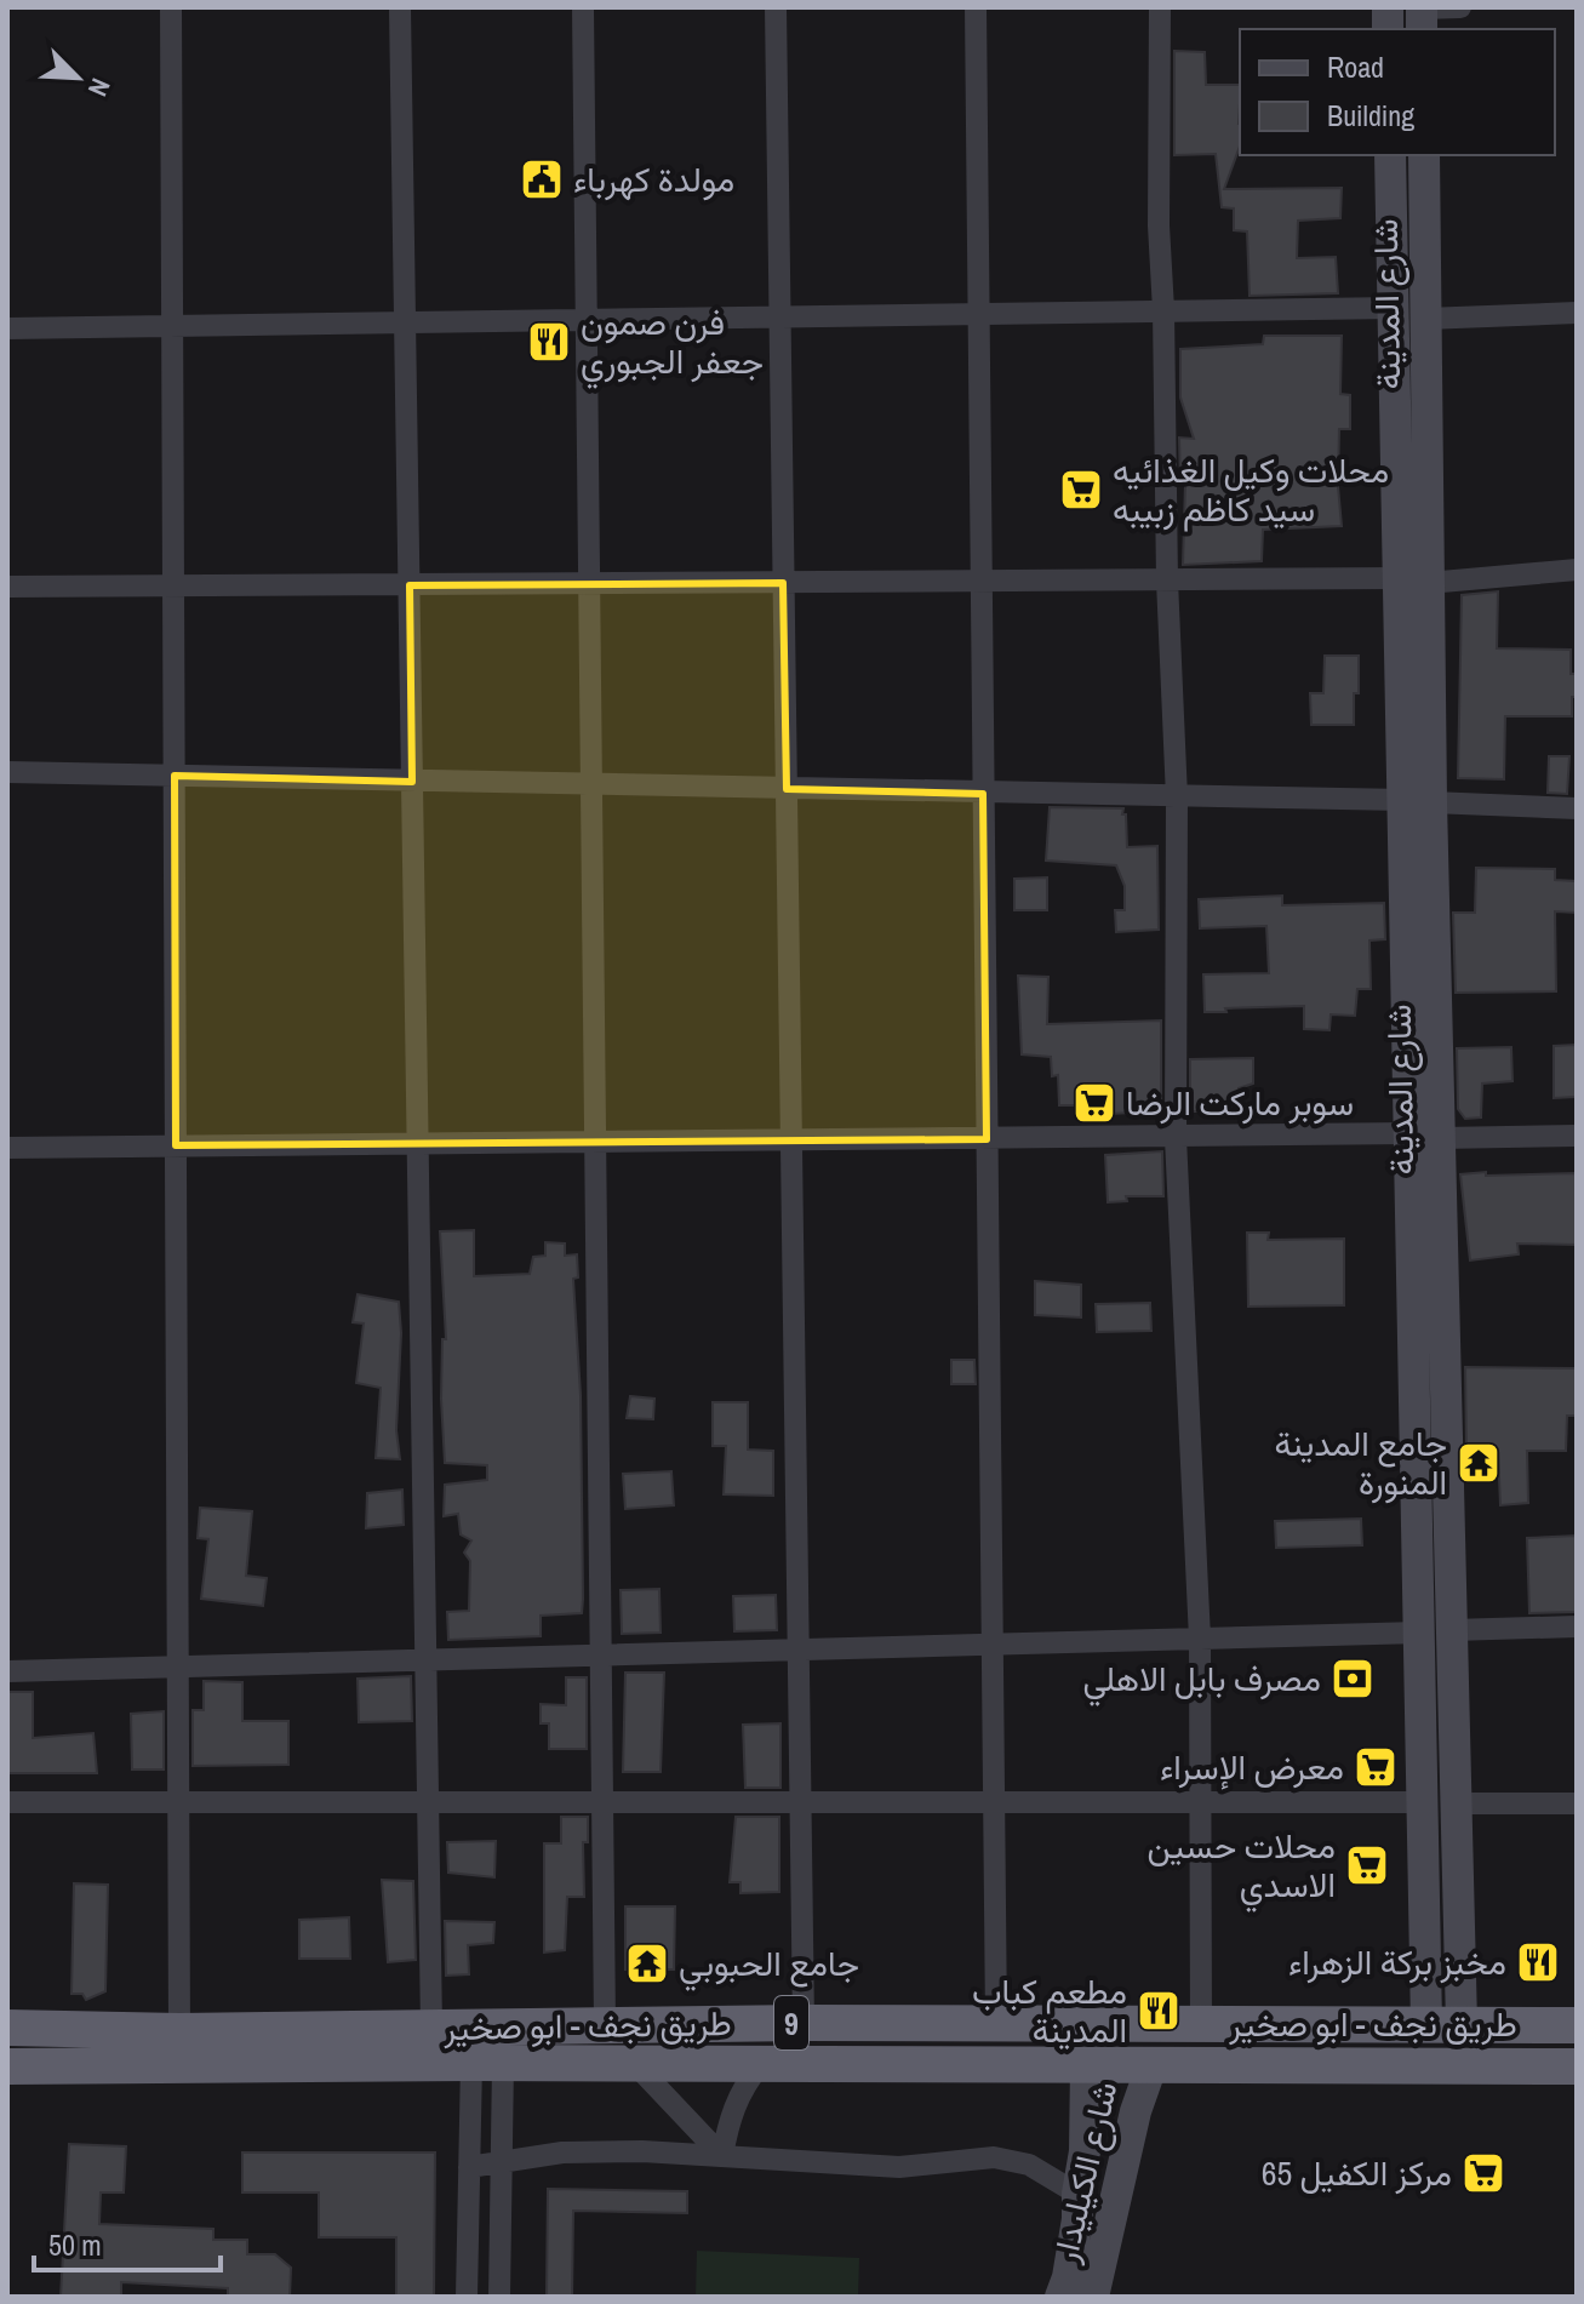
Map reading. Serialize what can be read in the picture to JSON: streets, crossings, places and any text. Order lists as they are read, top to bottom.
{
  "streets": {
    "highway": ["9", "طريق نجف - ابو صخير"],
    "main road": ["شارع المدينة", "شارع الكيليدار"]
  },
  "crossings": [
    ["شارع المدينة", "طريق نجف - ابو صخير"],
    ["طريق نجف - ابو صخير", "شارع الكيليدار"]
  ],
  "places": {
    "public building": ["مولدة كهرباء"],
    "restaurant": ["فرن صمون جعفر الجبوري", "مخبز بركة الزهراء", "مطعم كباب المدينة"],
    "supermarket": [
      "محلات وكيل الغذائيه سيد كاظم زبيبه",
      "سوبر ماركت الرضا",
      "معرض الإسراء",
      "محلات حسين الاسدي",
      "مركز الكفيل 65"
    ],
    "temple": ["جامع المدينة المنورة", "جامع الحبوبي"],
    "bank": ["مصرف بابل الاهلي"]
  },
  "legend": ["Road", "Building"],
  "scale_bar": "50 m",
  "north": "bottom right"
}
